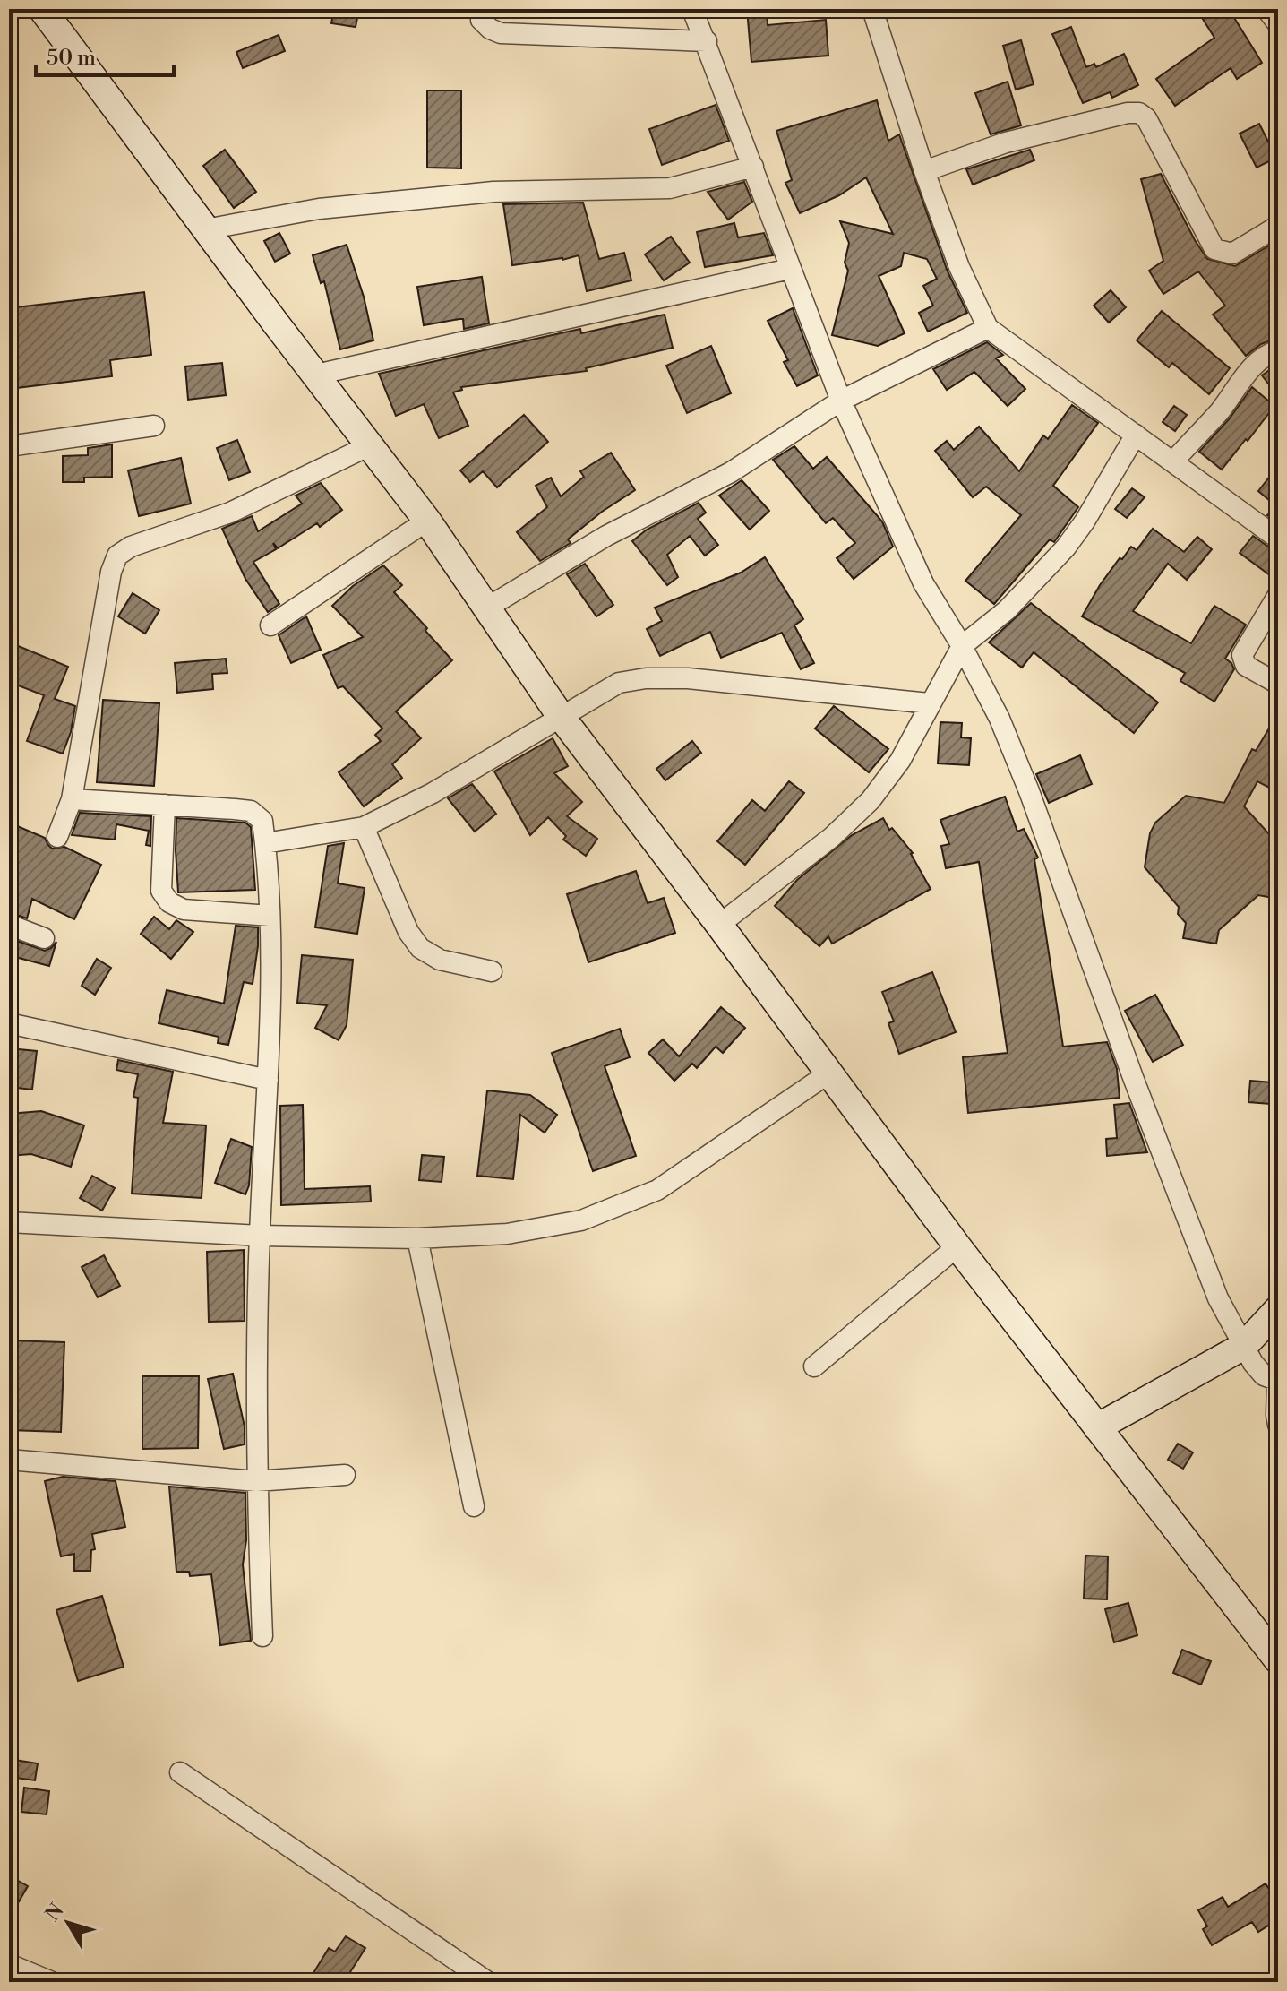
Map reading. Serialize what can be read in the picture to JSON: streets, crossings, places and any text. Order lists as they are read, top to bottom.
{
  "scale_bar": "50 m",
  "north": "top left"
}
